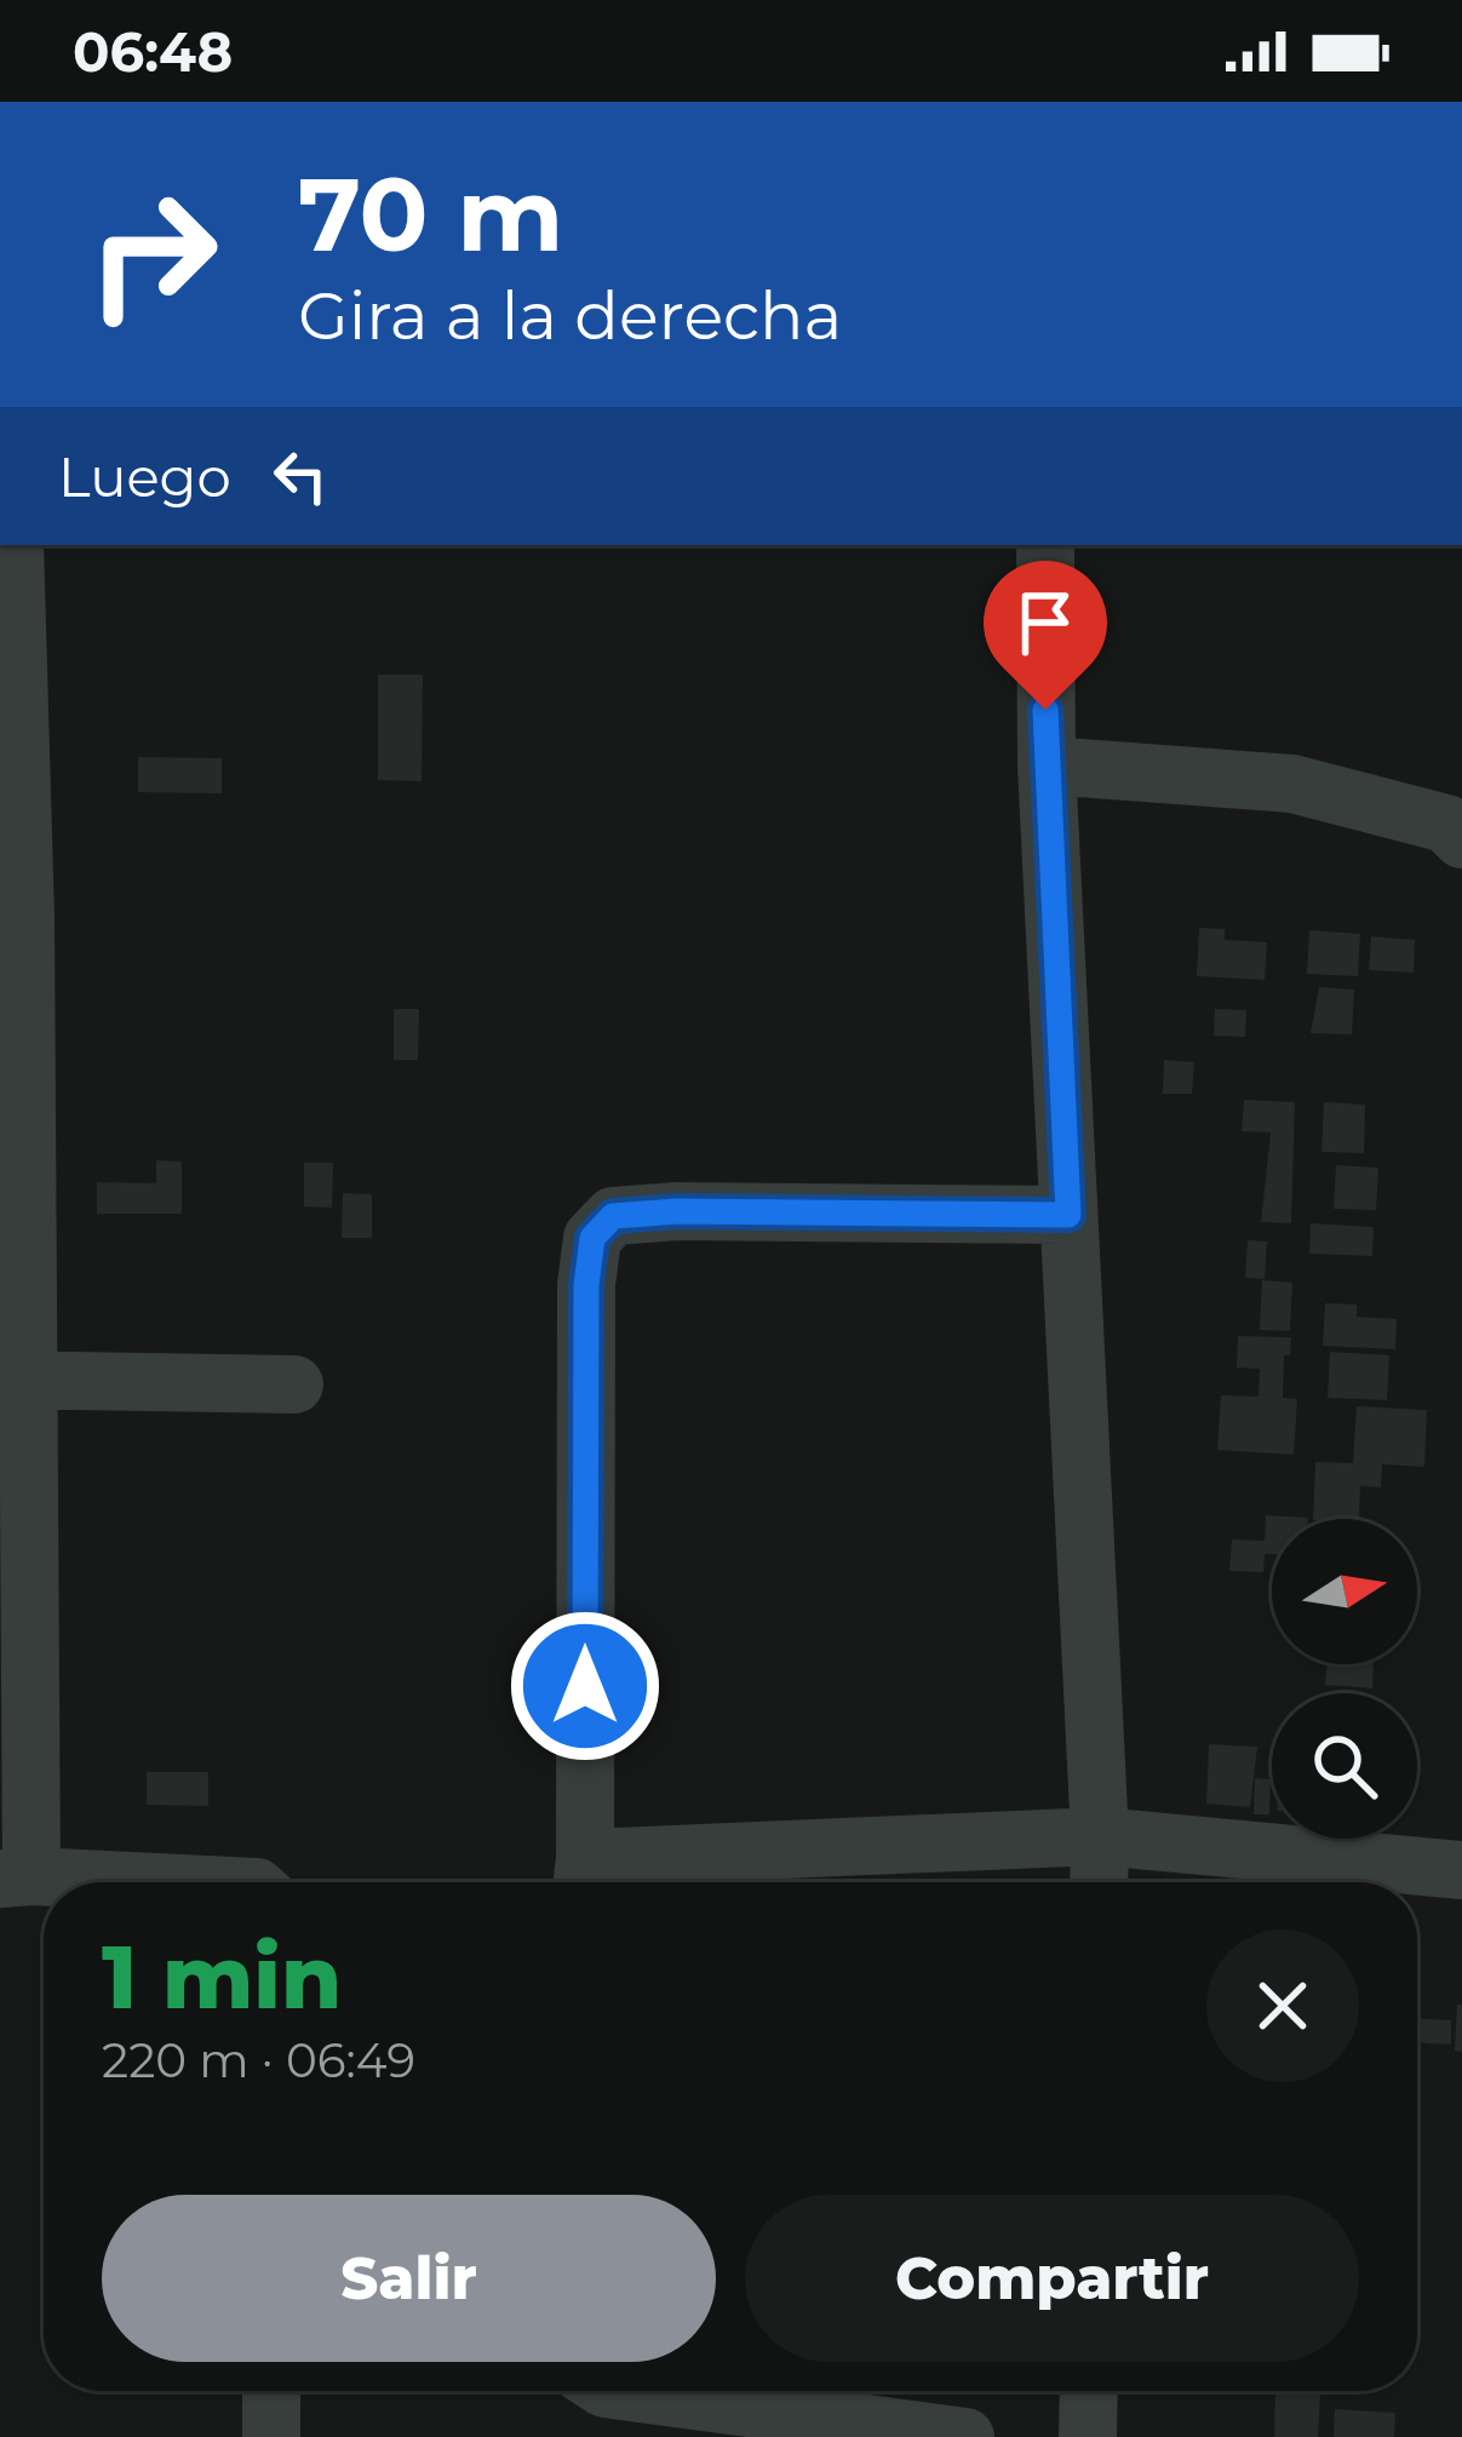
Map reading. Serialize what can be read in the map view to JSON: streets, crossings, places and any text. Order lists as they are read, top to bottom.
{
  "north": "right",
  "page": {
    "status": "06:48",
    "turn": ["70 m", "Gira a la derecha"],
    "then": "Luego",
    "heading": ["1 min", "220 m · 06:49"],
    "buttons": ["Salir", "Compartir"]
  }
}
